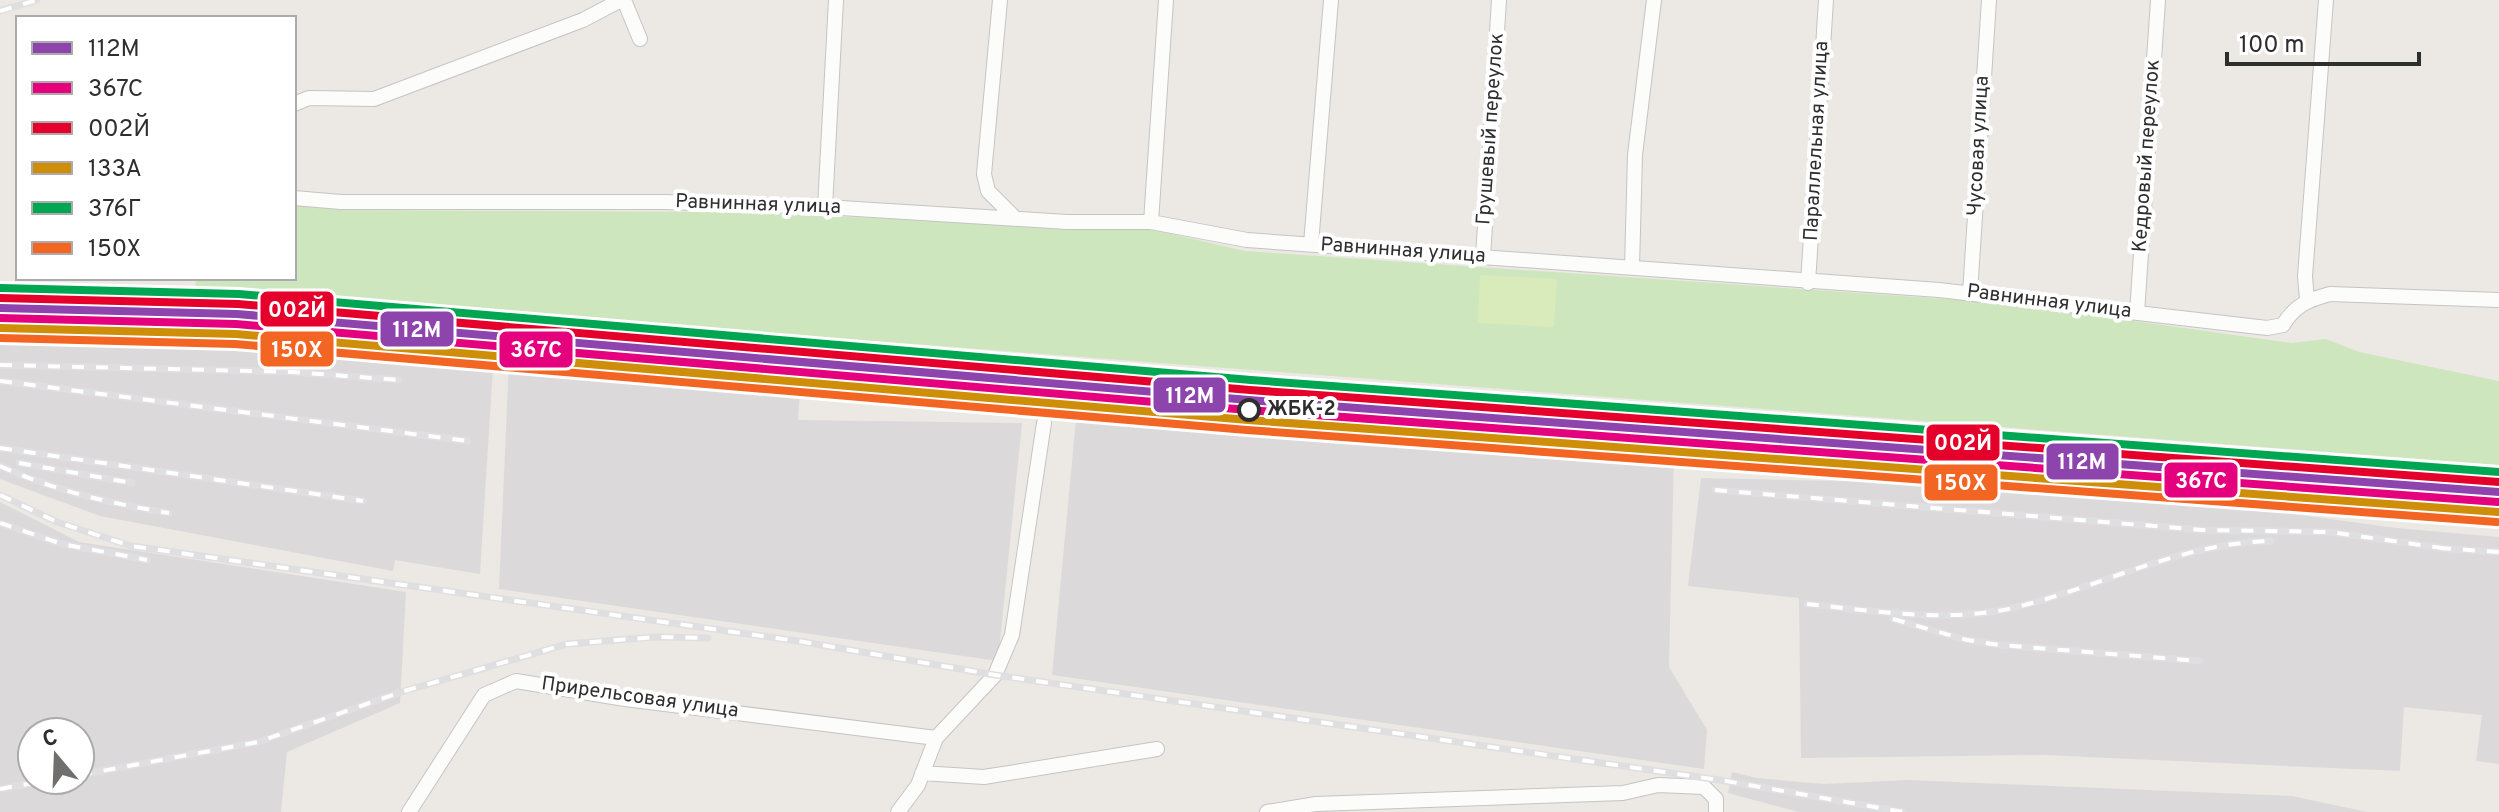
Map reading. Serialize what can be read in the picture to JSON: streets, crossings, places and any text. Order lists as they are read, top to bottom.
{
  "streets": {
    "street": [
      "Грушевый переулок",
      "Параллельная улица",
      "Чусовая улица",
      "Кедровый переулок",
      "Равнинная улица",
      "Прирельсовая улица"
    ]
  },
  "crossings": [
    ["Грушевый переулок", "Равнинная улица"],
    ["Параллельная улица", "Равнинная улица"],
    ["Чусовая улица", "Равнинная улица"],
    ["Кедровый переулок", "Равнинная улица"]
  ],
  "places": ["ЖБК-2"],
  "lines": [
    "transit line 376Г",
    "transit line 002Й",
    "transit line 112М",
    "transit line 367С",
    "transit line 133А",
    "transit line 150Х"
  ],
  "legend": [
    "112М",
    "367С",
    "002Й",
    "133А",
    "376Г",
    "150Х"
  ],
  "scale_bar": "100 m",
  "north": "top"
}
